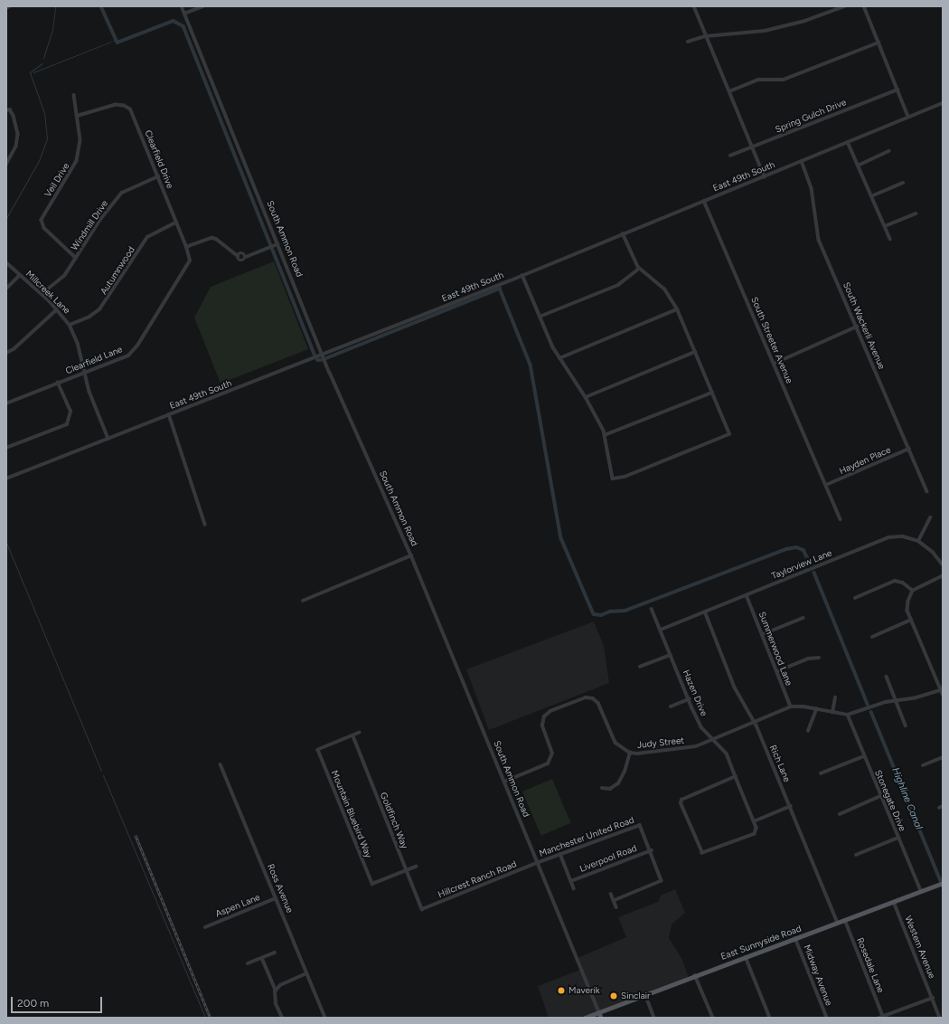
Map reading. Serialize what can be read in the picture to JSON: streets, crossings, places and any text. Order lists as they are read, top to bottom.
{
  "streets": {
    "main road": ["South Ammon Road", "East Sunnyside Road"],
    "street": [
      "Spring Gulch Drive",
      "Clearfield Drive",
      "East 49th South",
      "Veil Drive",
      "Windmill Drive",
      "Autumnwood",
      "Millcreek Lane",
      "South Wackerli Avenue",
      "South Streeter Avenue",
      "Clearfield Lane",
      "Hayden Place",
      "Taylorview Lane",
      "Summerwood Lane",
      "Hazen Drive",
      "Judy Street",
      "Rich Lane",
      "Stonegate Drive",
      "Mountain Bluebird Way",
      "Goldfinch Way",
      "Manchester United Road",
      "Liverpool Road",
      "Hillcrest Ranch Road",
      "Ross Avenue",
      "Aspen Lane",
      "Western Avenue",
      "Rosedale Lane",
      "Midway Avenue"
    ]
  },
  "crossings": [
    ["Clearfield Drive", "Veil Drive"],
    ["Clearfield Drive", "Windmill Drive"],
    ["Clearfield Drive", "Autumnwood"],
    ["Clearfield Drive", "Clearfield Lane"],
    ["East 49th South", "South Ammon Road"],
    ["East 49th South", "Millcreek Lane"],
    ["East 49th South", "South Wackerli Avenue"],
    ["East 49th South", "South Streeter Avenue"],
    ["Veil Drive", "Windmill Drive"],
    ["Windmill Drive", "Millcreek Lane"],
    ["South Ammon Road", "Judy Street"],
    ["South Ammon Road", "Manchester United Road"],
    ["South Ammon Road", "Hillcrest Ranch Road"],
    ["South Ammon Road", "East Sunnyside Road"],
    ["Autumnwood", "Millcreek Lane"],
    ["Millcreek Lane", "Clearfield Lane"],
    ["South Wackerli Avenue", "Hayden Place"],
    ["South Streeter Avenue", "Hayden Place"],
    ["Taylorview Lane", "Summerwood Lane"],
    ["Taylorview Lane", "Hazen Drive"],
    ["Taylorview Lane", "Rich Lane"],
    ["Summerwood Lane", "Judy Street"],
    ["Hazen Drive", "Judy Street"],
    ["Judy Street", "Rich Lane"],
    ["Judy Street", "Stonegate Drive"],
    ["Rich Lane", "East Sunnyside Road"],
    ["Stonegate Drive", "East Sunnyside Road"],
    ["Mountain Bluebird Way", "Goldfinch Way"],
    ["Goldfinch Way", "Hillcrest Ranch Road"],
    ["Manchester United Road", "Liverpool Road"],
    ["Manchester United Road", "Hillcrest Ranch Road"],
    ["Ross Avenue", "Aspen Lane"],
    ["East Sunnyside Road", "Western Avenue"],
    ["East Sunnyside Road", "Rosedale Lane"],
    ["East Sunnyside Road", "Midway Avenue"]
  ],
  "water": ["Highline Canal"],
  "places": ["Maverik", "Sinclair"],
  "scale_bar": "200 m"
}
